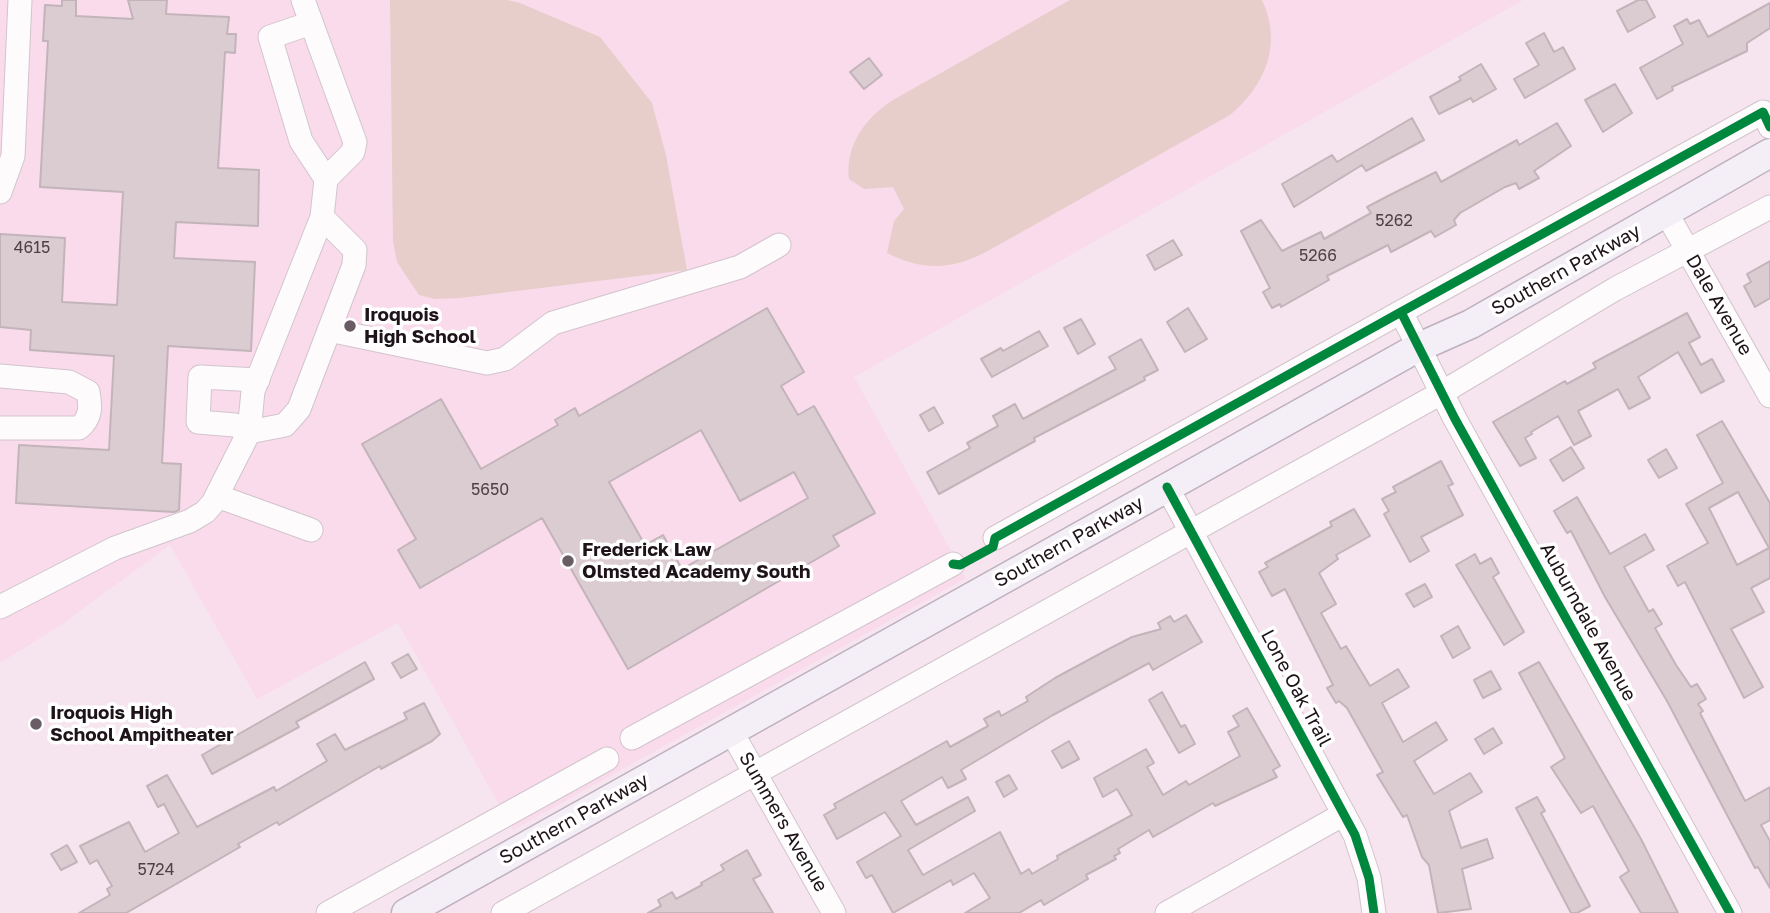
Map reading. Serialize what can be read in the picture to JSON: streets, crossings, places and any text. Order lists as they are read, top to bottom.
{
  "streets": {
    "main road": ["Southern Parkway"],
    "street": [
      "Dale Avenue",
      "Auburndale Avenue",
      "Lone Oak Trail",
      "Summers Avenue"
    ]
  },
  "crossings": [
    ["Southern Parkway", "Dale Avenue"],
    ["Southern Parkway", "Auburndale Avenue"],
    ["Southern Parkway", "Lone Oak Trail"],
    ["Southern Parkway", "Summers Avenue"]
  ],
  "places": ["Iroquois High School", "Frederick Law Olmsted Academy South", "Iroquois High School Ampitheater"],
  "house_numbers": [
    "5262",
    "4615",
    "5266",
    "5650",
    "5724"
  ]
}
